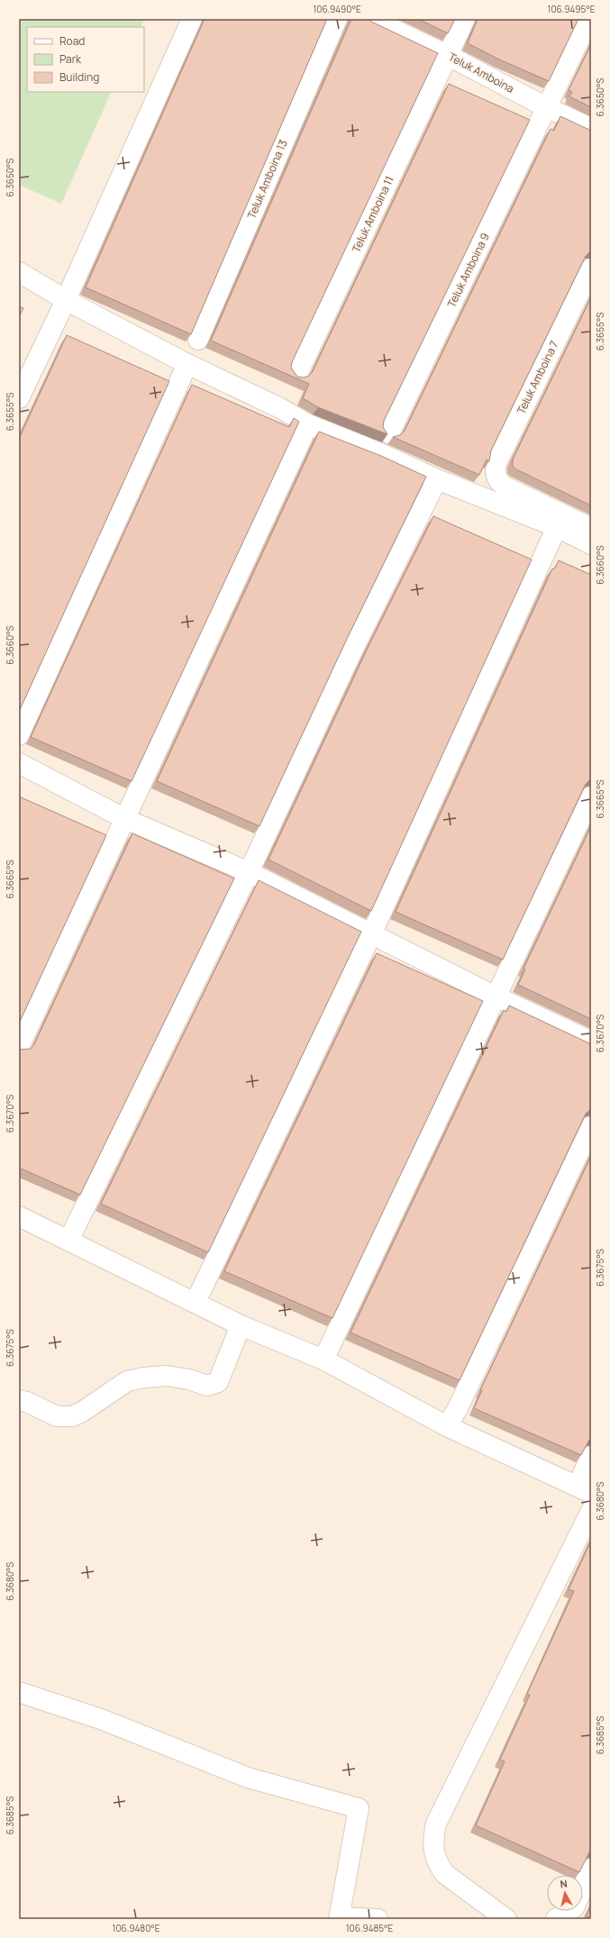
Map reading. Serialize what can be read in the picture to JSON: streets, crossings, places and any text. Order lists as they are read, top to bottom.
{
  "streets": {
    "street": [
      "Teluk Amboina",
      "Teluk Amboina 13",
      "Teluk Amboina 11",
      "Teluk Amboina 9",
      "Teluk Amboina 7"
    ]
  },
  "crossings": [
    ["Teluk Amboina", "Teluk Amboina 11"],
    ["Teluk Amboina", "Teluk Amboina 9"]
  ],
  "legend": ["Road", "Park", "Building"],
  "north": "top",
  "coordinates": [
    "106.9490°E",
    "106.9495°E",
    "6.3650°S",
    "6.3655°S",
    "6.3660°S",
    "6.3665°S",
    "6.3670°S",
    "6.3675°S",
    "6.3680°S",
    "6.3685°S",
    "106.9480°E",
    "106.9485°E"
  ]
}
